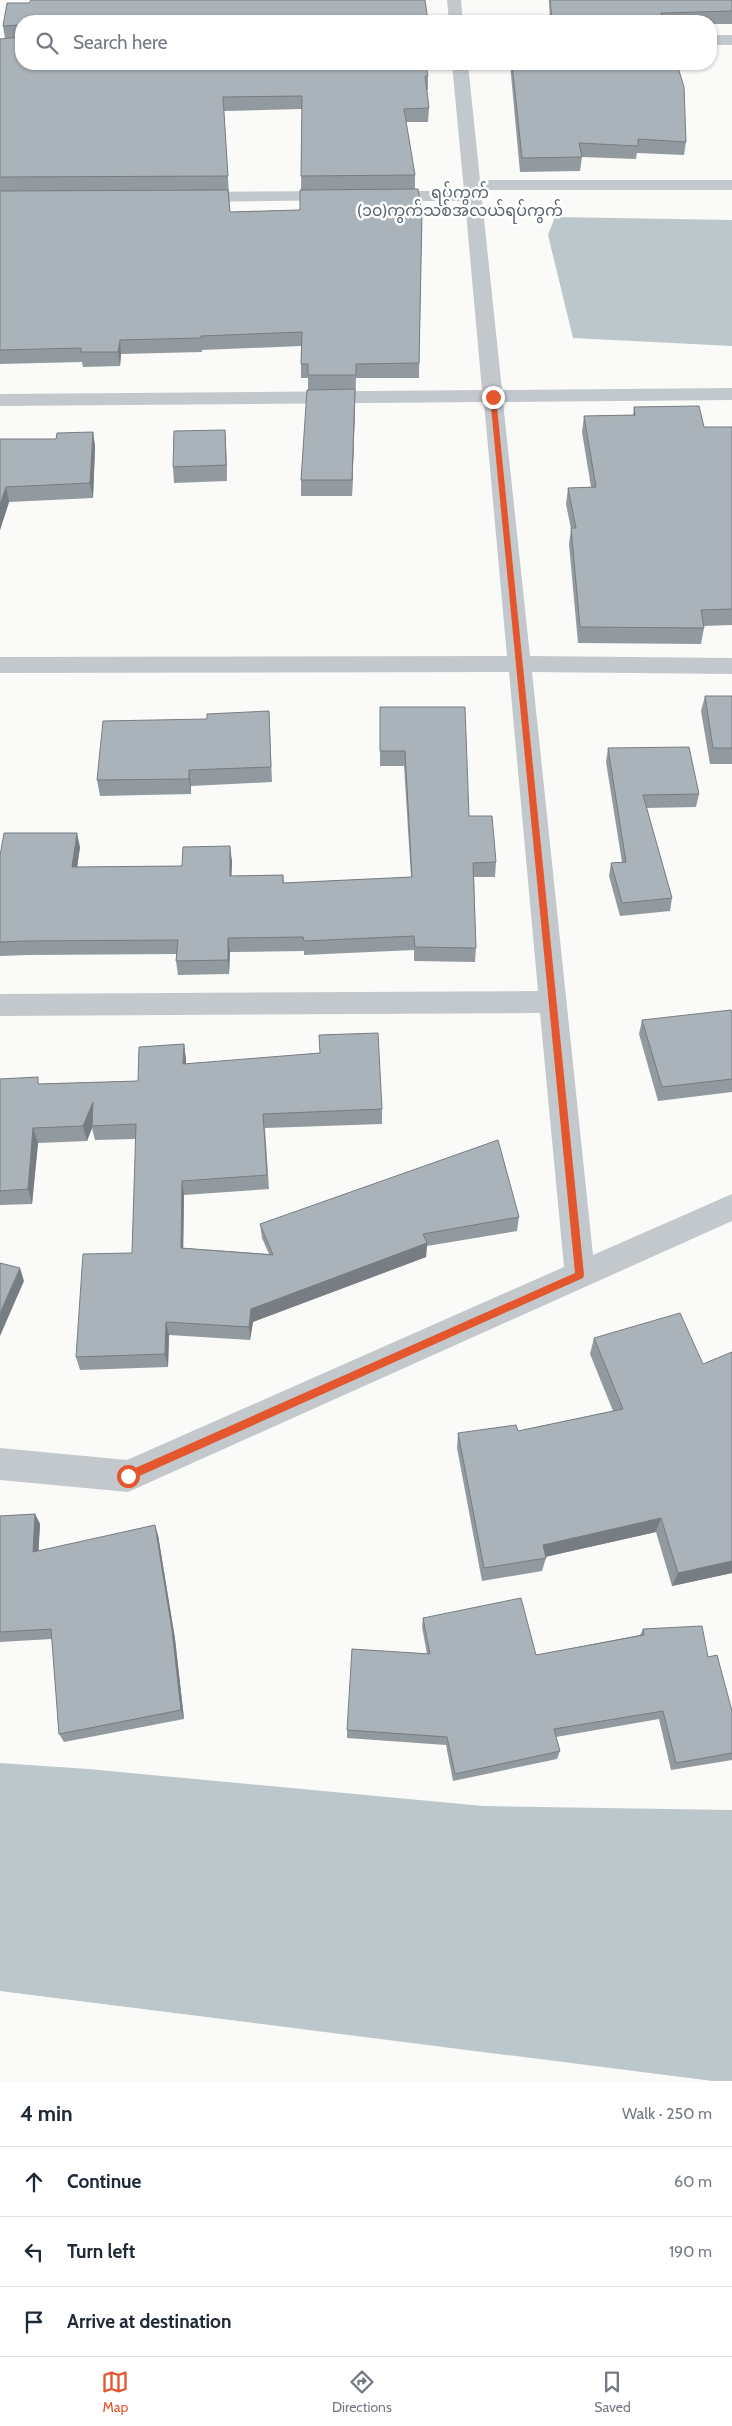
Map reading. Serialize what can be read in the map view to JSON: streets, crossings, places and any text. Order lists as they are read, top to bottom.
{
  "districts": ["ရပ်ကွက် (၁၀)ကွက်သစ်အလယ်ရပ်ကွက်"],
  "page": {
    "search": "Search here",
    "heading": ["4 min", "Walk · 250 m"],
    "list": [
      ["Continue", "60 m"],
      ["Turn left", "190 m"],
      "Arrive at destination"
    ],
    "nav": ["Map", "Directions", "Saved"]
  }
}
